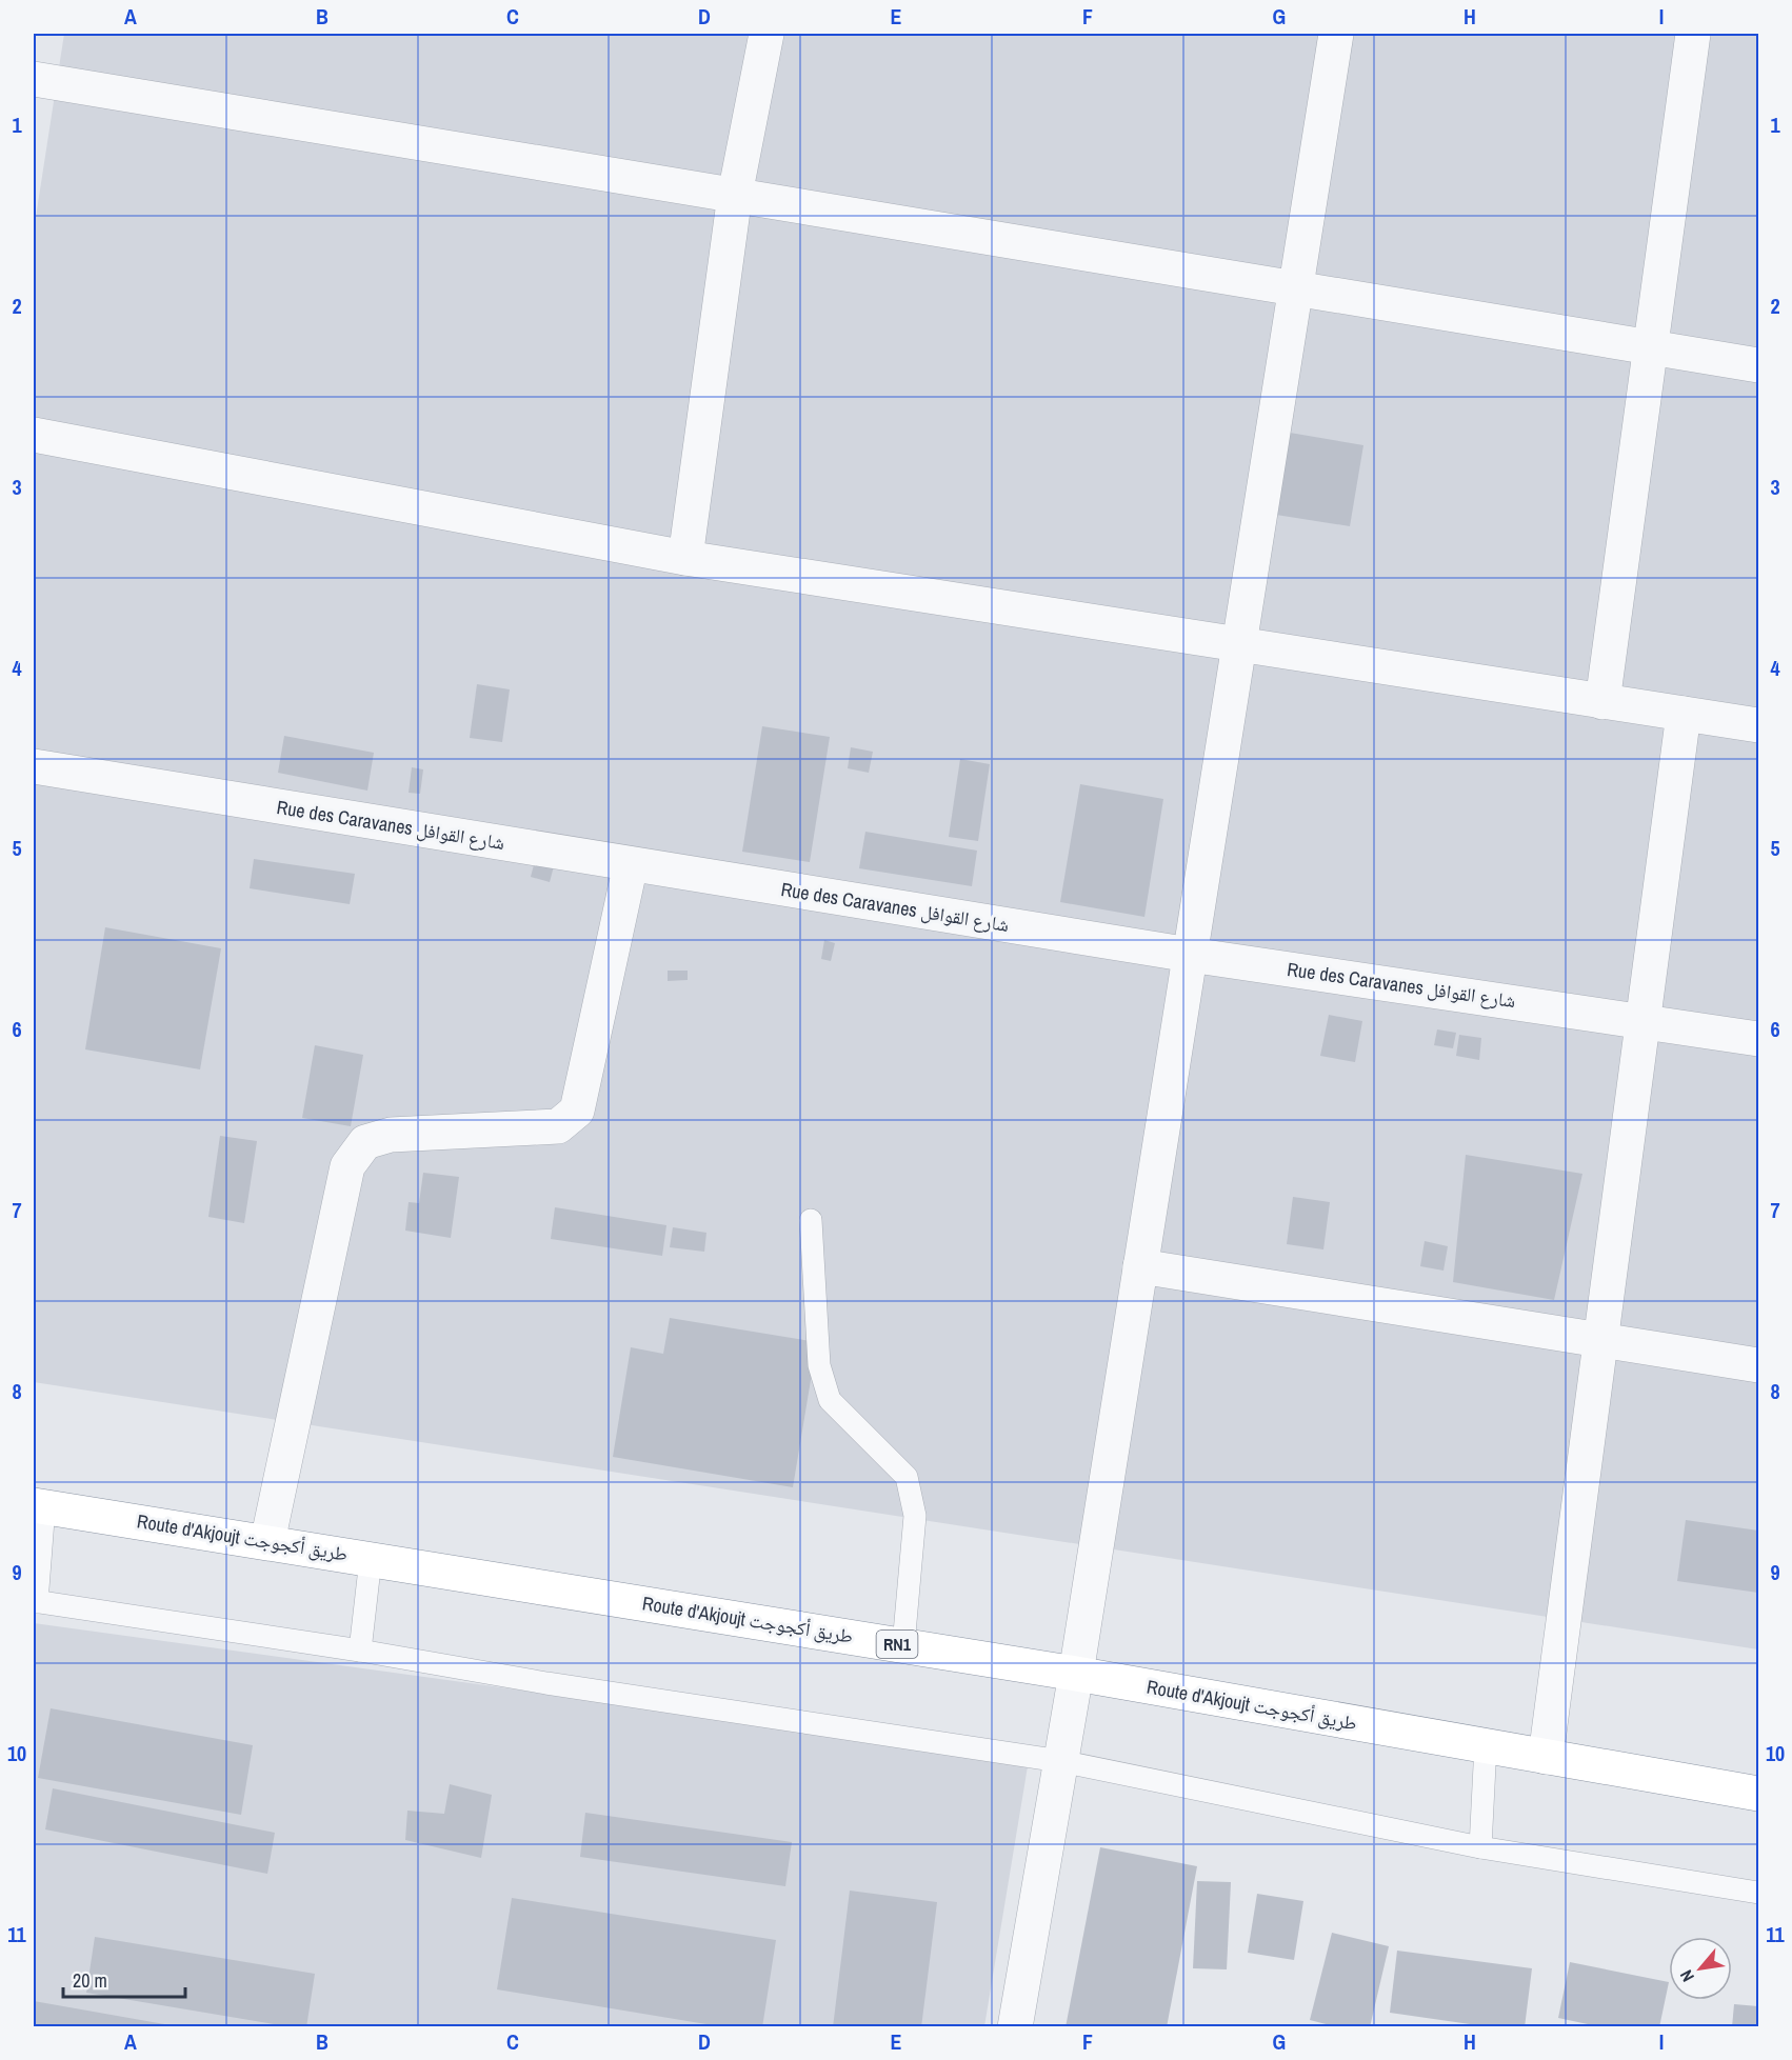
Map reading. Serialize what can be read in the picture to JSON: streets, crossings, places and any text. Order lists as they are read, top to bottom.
{
  "streets": {
    "highway": ["Route d'Akjoujt طريق أكجوجت", "RN1"],
    "street": ["Rue des Caravanes شارع القوافل"]
  },
  "scale_bar": "20 m",
  "north": "bottom left",
  "grid": {
    "columns": [
      "A",
      "B",
      "C",
      "D",
      "E",
      "F",
      "G",
      "H",
      "I"
    ],
    "rows": [
      "1",
      "2",
      "3",
      "4",
      "5",
      "6",
      "7",
      "8",
      "9",
      "10",
      "11"
    ]
  }
}
